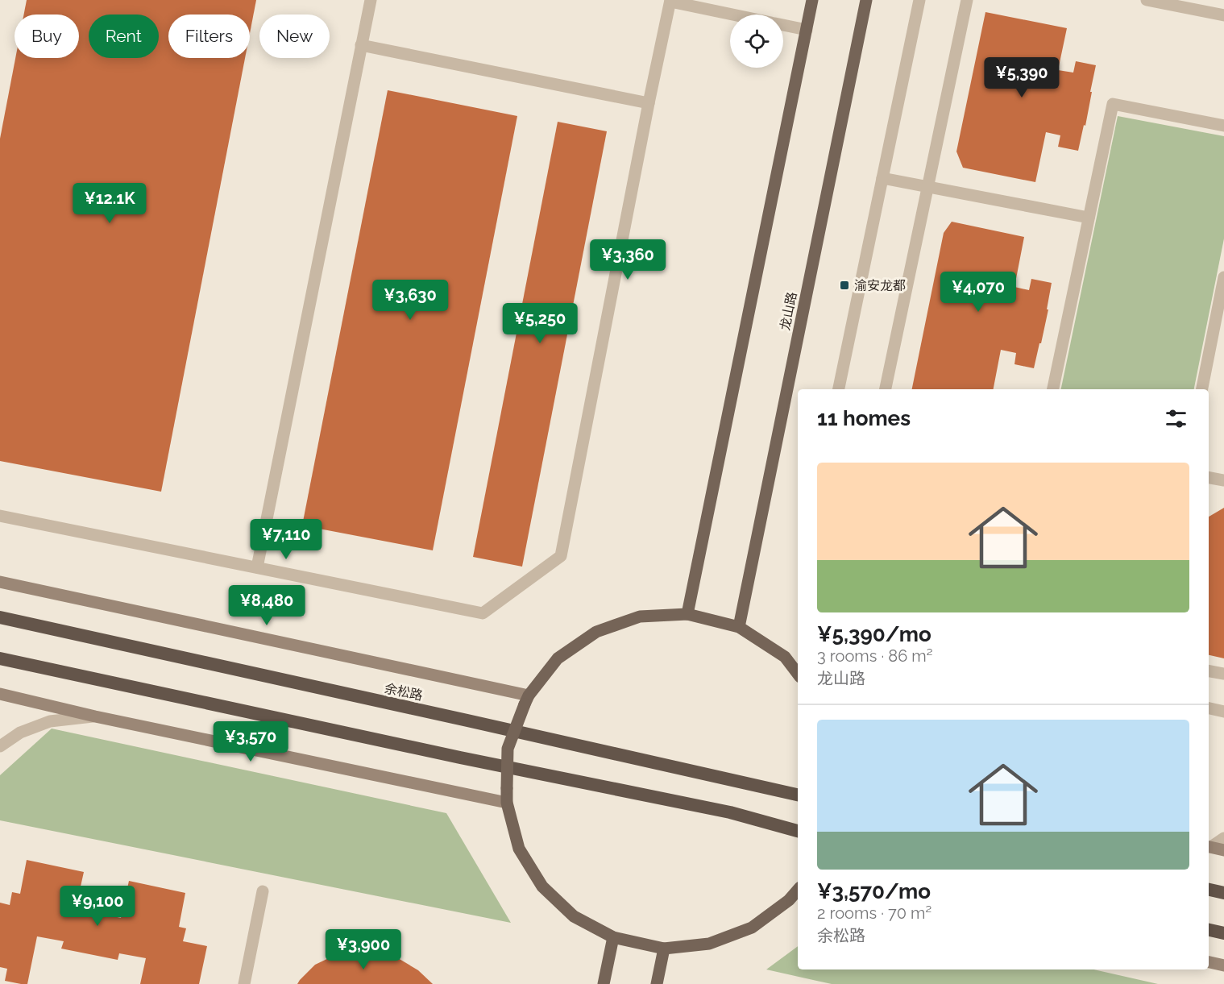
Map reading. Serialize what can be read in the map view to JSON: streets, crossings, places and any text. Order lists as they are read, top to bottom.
{
  "streets": {
    "highway": ["余松路"],
    "main road": ["龙山路"]
  },
  "places": {
    "transit": ["渝安龙都"]
  },
  "page": {
    "chip": [
      "Buy",
      "Rent",
      "Filters",
      "New"
    ],
    "price": [
      "¥5,390",
      "¥12.1K",
      "¥3,360",
      "¥4,070",
      "¥3,630",
      "¥5,250",
      "¥7,110",
      "¥8,480",
      "¥3,570",
      "¥9,100",
      "¥3,900"
    ],
    "heading": "11 homes",
    "list": [
      {
        "name": "¥5,390/mo",
        "note": "3 rooms · 86 m² · 龙山路"
      },
      {
        "name": "¥3,570/mo",
        "note": "2 rooms · 70 m² · 余松路"
      }
    ]
  }
}
